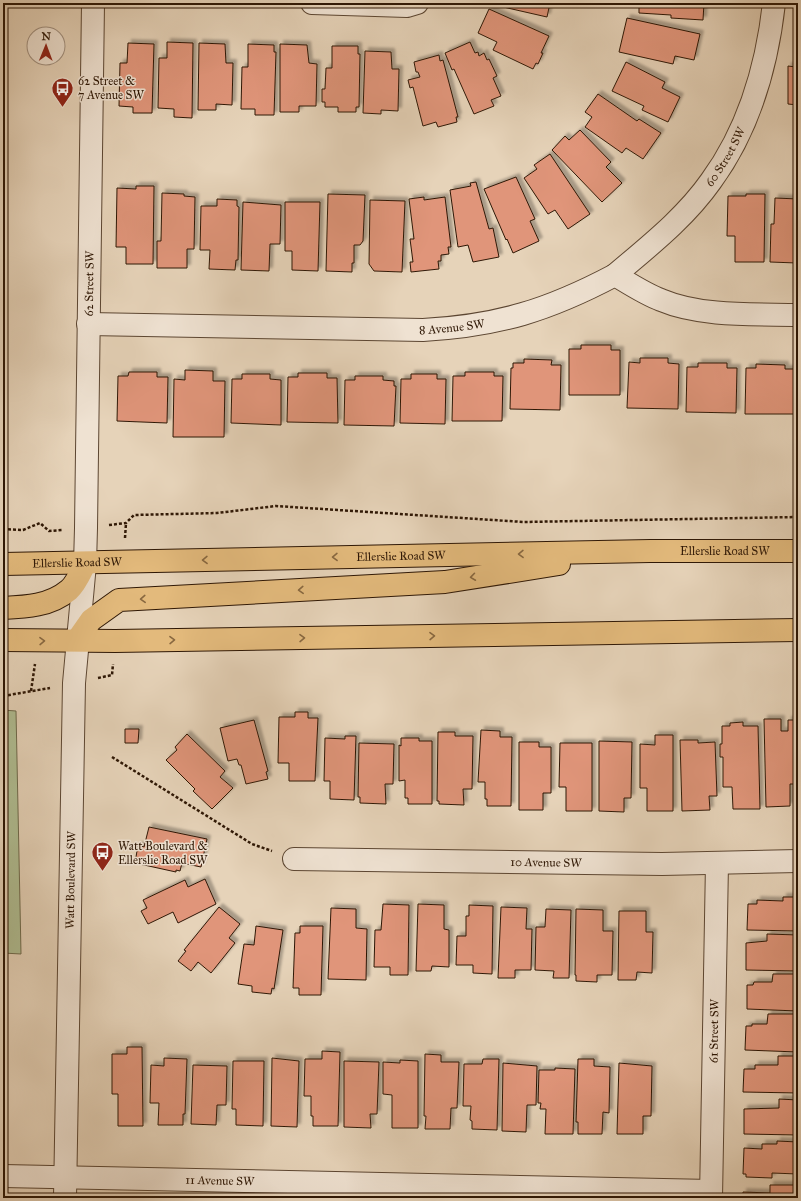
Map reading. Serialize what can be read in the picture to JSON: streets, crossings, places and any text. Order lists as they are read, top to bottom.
{
  "streets": {
    "main road": ["Ellerslie Road SW"],
    "street": [
      "60 Street SW",
      "62 Street SW",
      "8 Avenue SW",
      "10 Avenue SW",
      "Watt Boulevard SW",
      "61 Street SW",
      "11 Avenue SW"
    ]
  },
  "crossings": [
    ["60 Street SW", "8 Avenue SW"],
    ["62 Street SW", "8 Avenue SW"],
    ["62 Street SW", "Ellerslie Road SW"],
    ["62 Street SW", "Watt Boulevard SW"],
    ["Ellerslie Road SW", "Watt Boulevard SW"],
    ["10 Avenue SW", "61 Street SW"],
    ["Watt Boulevard SW", "11 Avenue SW"],
    ["61 Street SW", "11 Avenue SW"]
  ],
  "places": {
    "bus stop": ["62 Street & 7 Avenue SW", "Watt Boulevard & Ellerslie Road SW"]
  },
  "north": "top"
}
